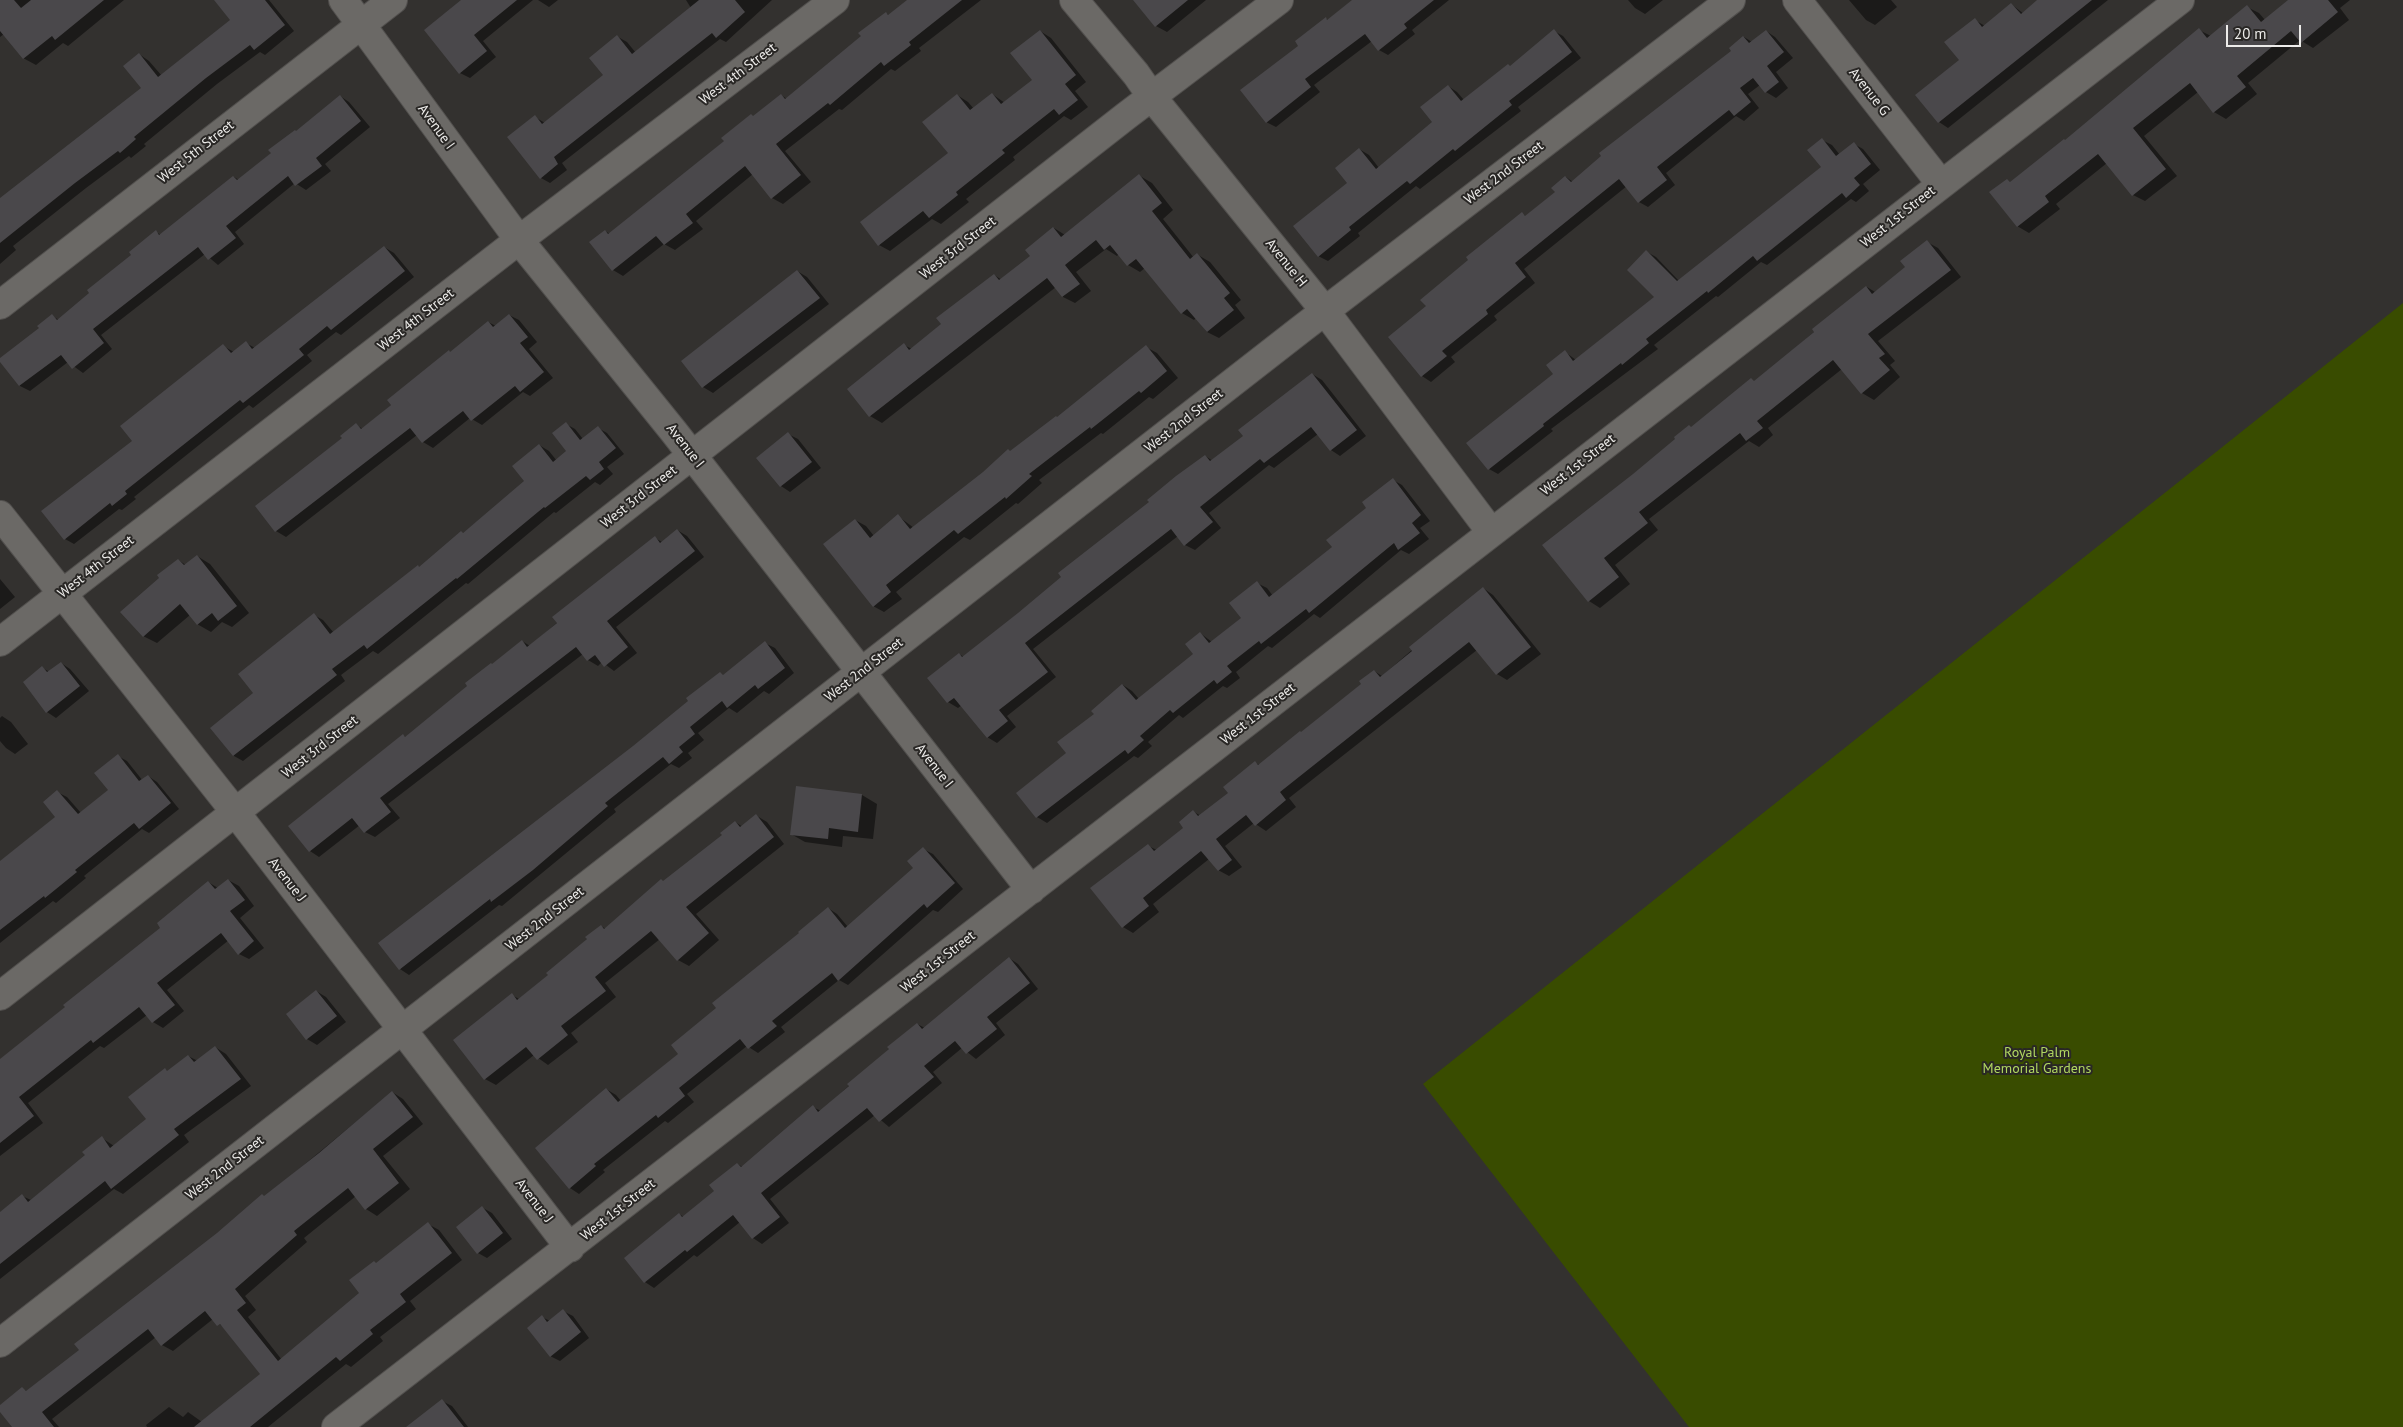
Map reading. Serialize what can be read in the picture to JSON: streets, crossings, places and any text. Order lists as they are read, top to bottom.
{
  "streets": {
    "street": [
      "West 4th Street",
      "Avenue G",
      "Avenue I",
      "West 5th Street",
      "West 2nd Street",
      "West 1st Street",
      "West 3rd Street",
      "Avenue H",
      "Avenue J"
    ]
  },
  "crossings": [
    ["West 4th Street", "Avenue I"],
    ["West 4th Street", "Avenue J"],
    ["Avenue G", "West 1st Street"],
    ["Avenue I", "West 5th Street"],
    ["Avenue I", "West 2nd Street"],
    ["Avenue I", "West 1st Street"],
    ["Avenue I", "West 3rd Street"],
    ["West 2nd Street", "Avenue H"],
    ["West 2nd Street", "Avenue J"],
    ["West 1st Street", "Avenue H"],
    ["West 1st Street", "Avenue J"],
    ["West 3rd Street", "Avenue H"],
    ["West 3rd Street", "Avenue J"]
  ],
  "parks": ["Royal Palm Memorial Gardens"],
  "scale_bar": "20 m"
}
